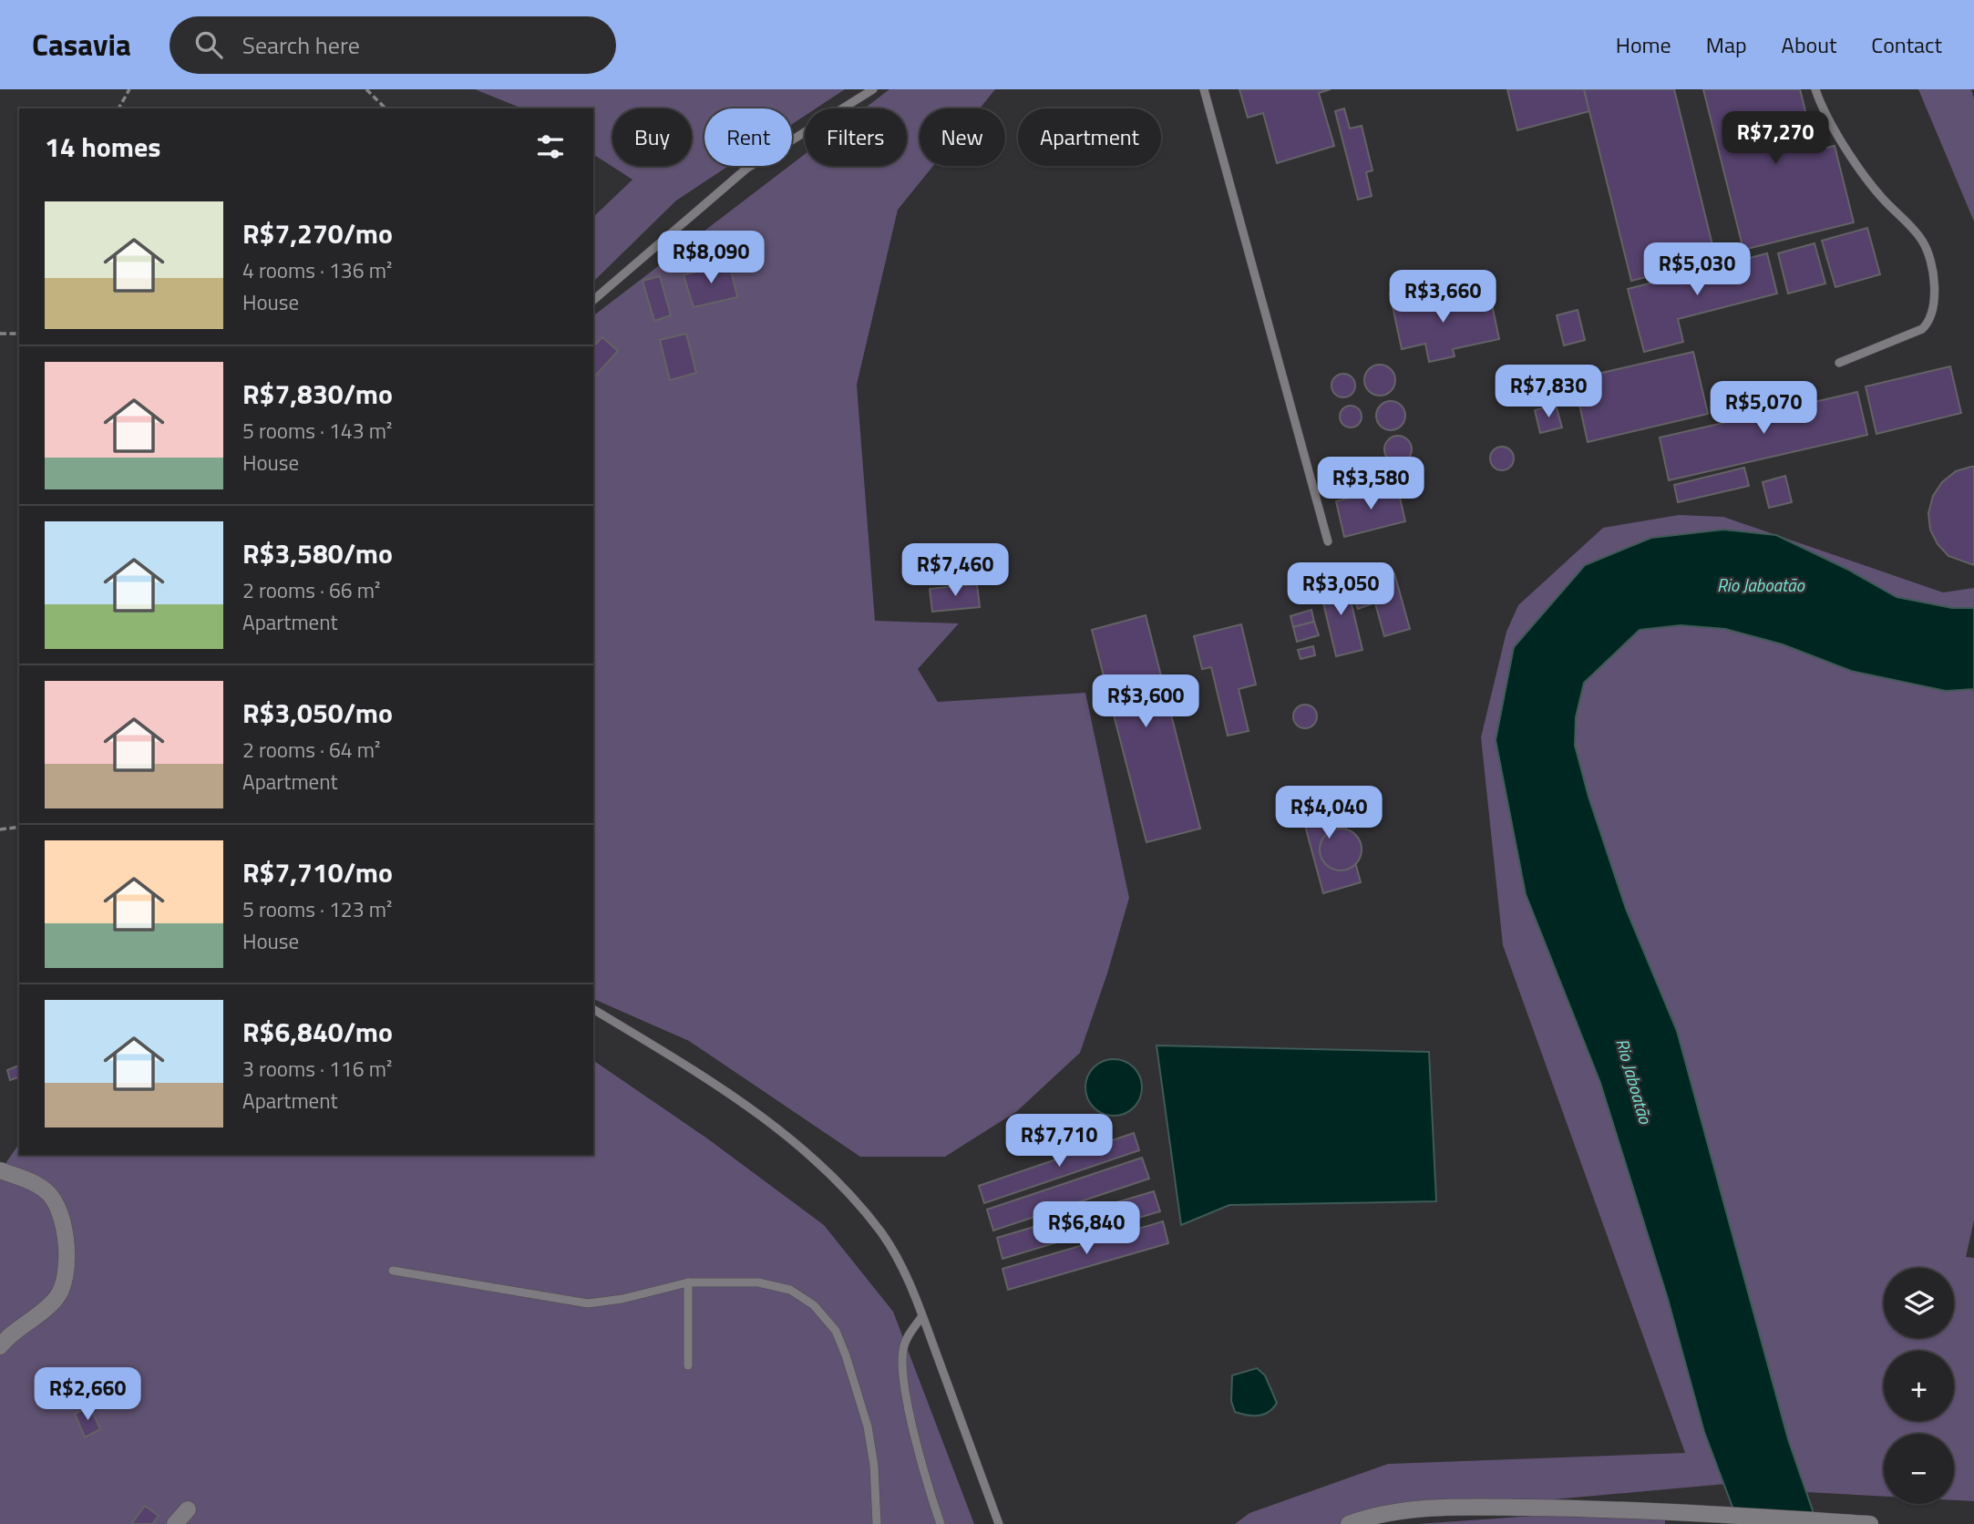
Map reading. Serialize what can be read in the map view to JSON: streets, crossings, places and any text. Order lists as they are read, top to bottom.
{
  "water": ["Rio Jaboatão"],
  "page": {
    "header": "Casavia",
    "search": "Search here",
    "nav": [
      "Home",
      "Map",
      "About",
      "Contact"
    ],
    "chip": [
      "Buy",
      "Rent",
      "Filters",
      "New",
      "Apartment"
    ],
    "heading": "14 homes",
    "price": [
      "R$7,270",
      "R$8,090",
      "R$5,030",
      "R$3,660",
      "R$7,830",
      "R$5,070",
      "R$3,580",
      "R$7,460",
      "R$3,050",
      "R$3,600",
      "R$4,040",
      "R$7,710",
      "R$6,840",
      "R$2,660"
    ],
    "list": [
      {
        "name": "R$7,270/mo",
        "note": "4 rooms · 136 m² · House"
      },
      {
        "name": "R$7,830/mo",
        "note": "5 rooms · 143 m² · House"
      },
      {
        "name": "R$3,580/mo",
        "note": "2 rooms · 66 m² · Apartment"
      },
      {
        "name": "R$3,050/mo",
        "note": "2 rooms · 64 m² · Apartment"
      },
      {
        "name": "R$7,710/mo",
        "note": "5 rooms · 123 m² · House"
      },
      {
        "name": "R$6,840/mo",
        "note": "3 rooms · 116 m² · Apartment"
      }
    ],
    "map_buttons": ["+", "−"]
  }
}
